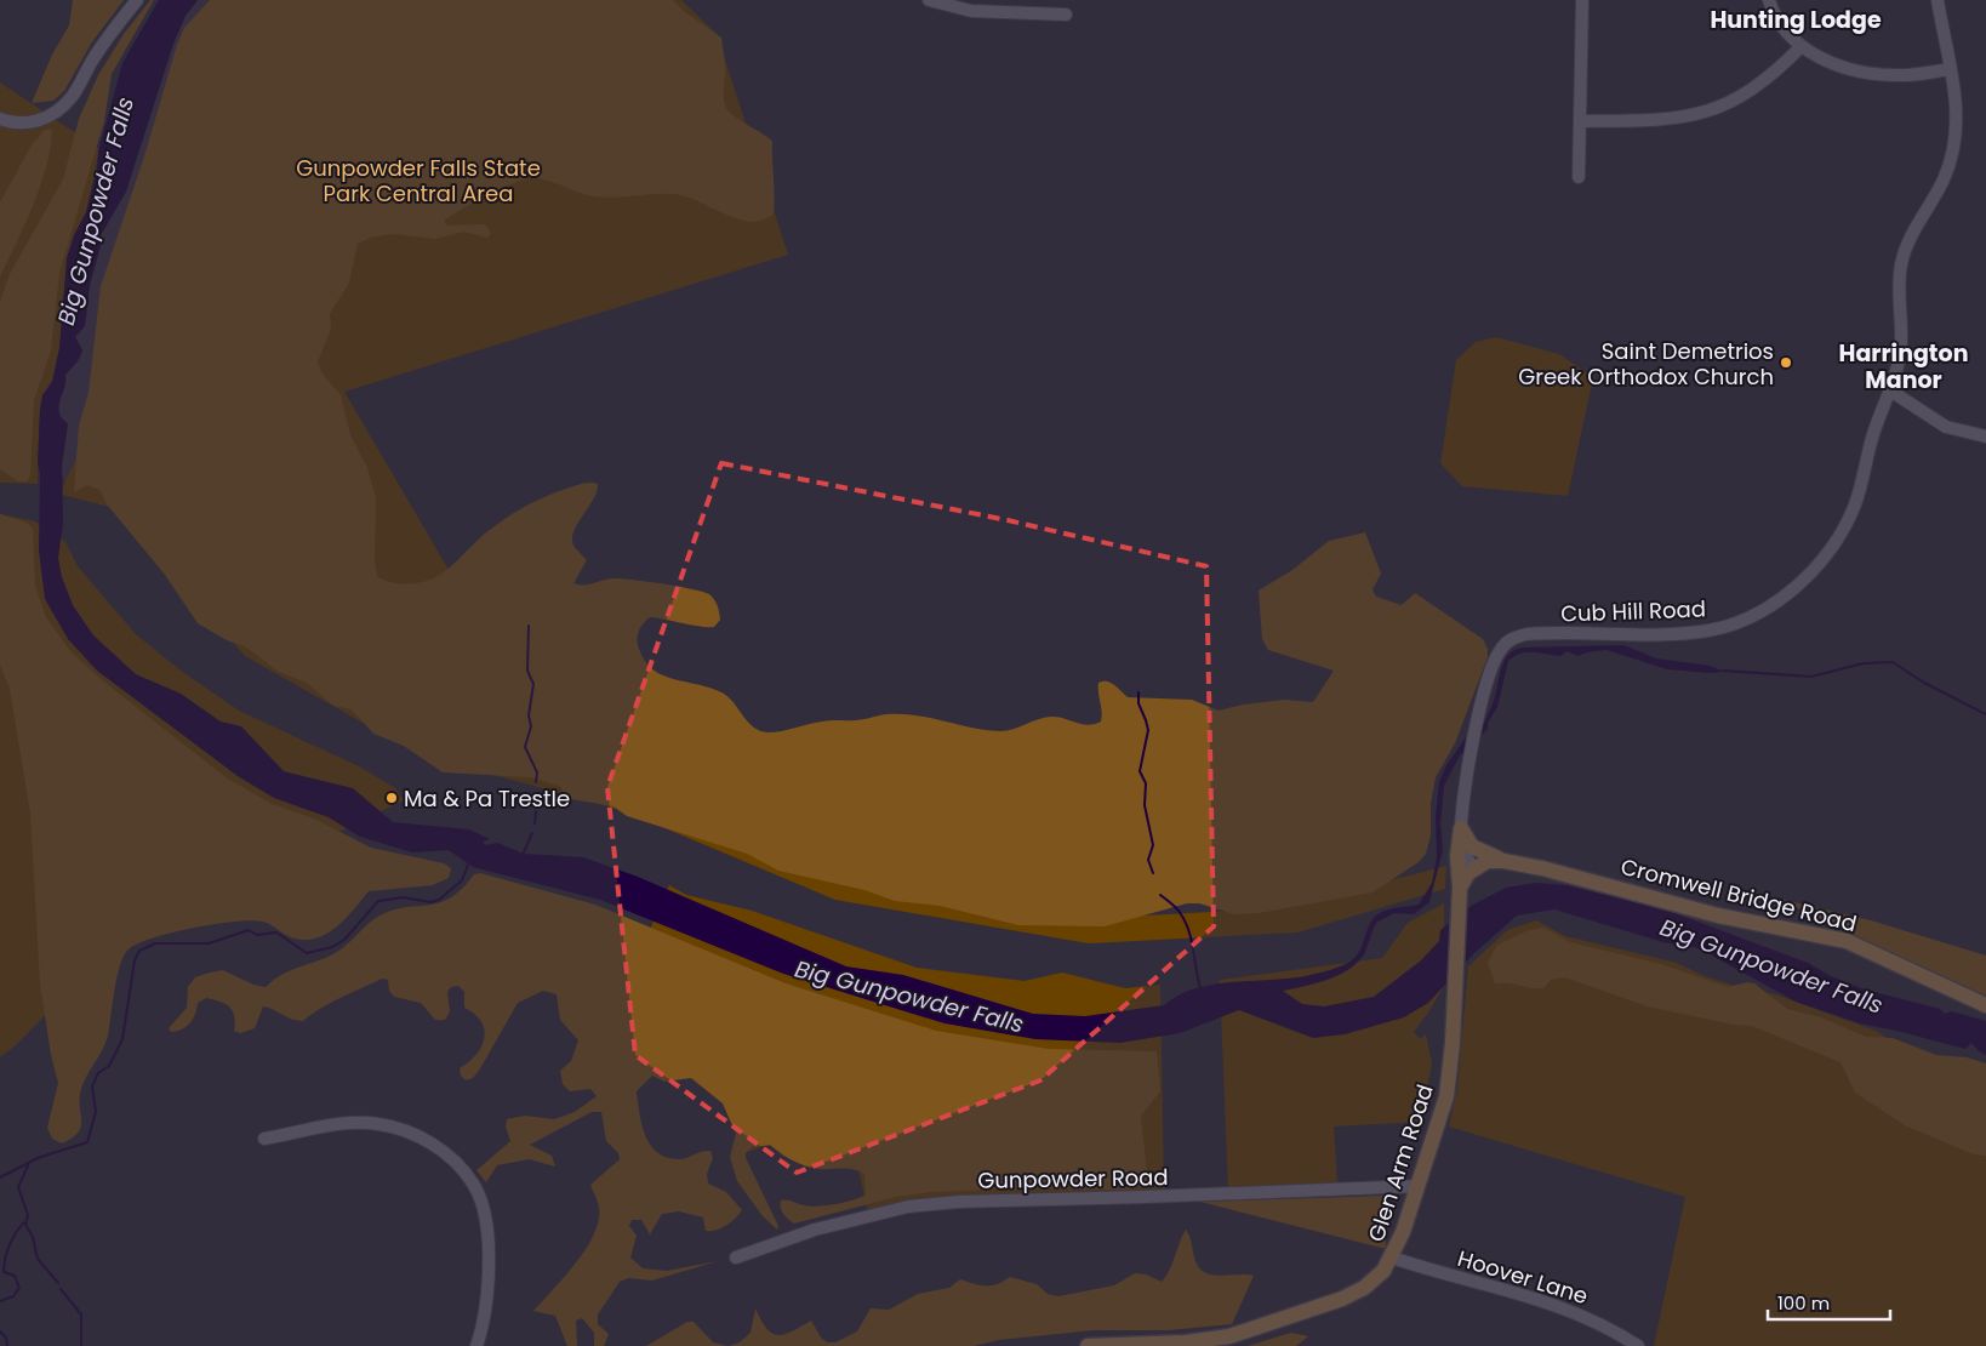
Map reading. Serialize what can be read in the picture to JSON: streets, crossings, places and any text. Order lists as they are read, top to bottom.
{
  "streets": {
    "main road": ["Cromwell Bridge Road", "Glen Arm Road"],
    "street": ["Cub Hill Road", "Gunpowder Road", "Hoover Lane"]
  },
  "crossings": [
    ["Cub Hill Road", "Cromwell Bridge Road"],
    ["Cub Hill Road", "Glen Arm Road"],
    ["Glen Arm Road", "Gunpowder Road"],
    ["Glen Arm Road", "Hoover Lane"]
  ],
  "districts": ["Hunting Lodge", "Harrington Manor"],
  "water": ["Big Gunpowder Falls"],
  "parks": ["Gunpowder Falls State Park Central Area"],
  "places": ["Saint Demetrios Greek Orthodox Church", "Ma & Pa Trestle"],
  "scale_bar": "100 m"
}
